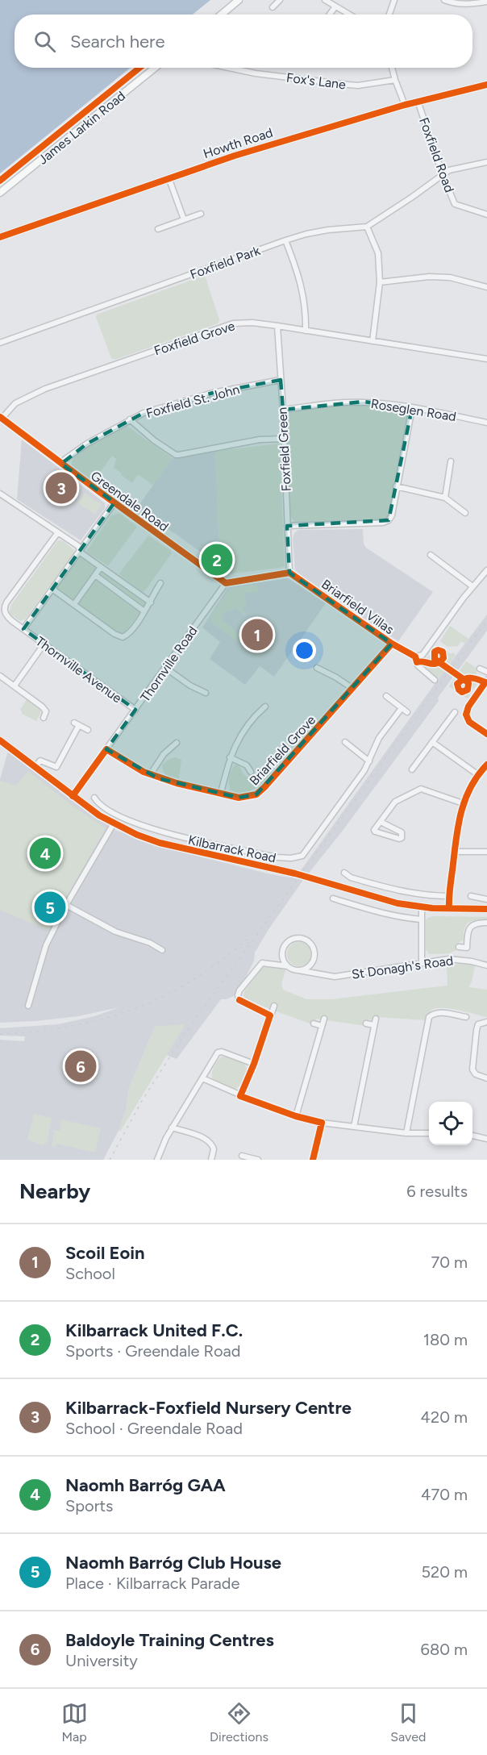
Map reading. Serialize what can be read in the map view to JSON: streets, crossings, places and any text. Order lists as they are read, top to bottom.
{
  "streets": {
    "main road": ["James Larkin Road", "Howth Road", "Kilbarrack Road"],
    "street": [
      "Fox's Lane",
      "Foxfield Road",
      "Foxfield Park",
      "Foxfield Grove",
      "Foxfield St. John",
      "Roseglen Road",
      "Foxfield Green",
      "Greendale Road",
      "Briarfield Villas",
      "Thornville Road",
      "Thornville Avenue",
      "Briarfield Grove",
      "St Donagh's Road"
    ]
  },
  "crossings": [
    ["Howth Road", "Foxfield Road"],
    ["Foxfield Road", "Foxfield Park"],
    ["Foxfield Grove", "Foxfield Green"],
    ["Foxfield Grove", "Greendale Road"],
    ["Foxfield St. John", "Foxfield Green"],
    ["Foxfield St. John", "Greendale Road"],
    ["Roseglen Road", "Foxfield Green"],
    ["Foxfield Green", "Briarfield Villas"],
    ["Greendale Road", "Thornville Road"],
    ["Briarfield Villas", "Briarfield Grove"],
    ["Thornville Road", "Thornville Avenue"],
    ["Thornville Road", "Briarfield Grove"],
    ["Thornville Road", "Kilbarrack Road"]
  ],
  "page": {
    "search": "Search here",
    "pins": [
      "3",
      "2",
      "1",
      "4",
      "5",
      "6"
    ],
    "heading": ["Nearby", "6 results"],
    "list": [
      {
        "mark": "1",
        "name": "Scoil Eoin",
        "note": "School",
        "value": "70 m"
      },
      {
        "mark": "2",
        "name": "Kilbarrack United F.C.",
        "note": "Sports · Greendale Road",
        "value": "180 m"
      },
      {
        "mark": "3",
        "name": "Kilbarrack-Foxfield Nursery Centre",
        "note": "School · Greendale Road",
        "value": "420 m"
      },
      {
        "mark": "4",
        "name": "Naomh Barróg GAA",
        "note": "Sports",
        "value": "470 m"
      },
      {
        "mark": "5",
        "name": "Naomh Barróg Club House",
        "note": "Place · Kilbarrack Parade",
        "value": "520 m"
      },
      {
        "mark": "6",
        "name": "Baldoyle Training Centres",
        "note": "University",
        "value": "680 m"
      }
    ],
    "nav": ["Map", "Directions", "Saved"]
  }
}
